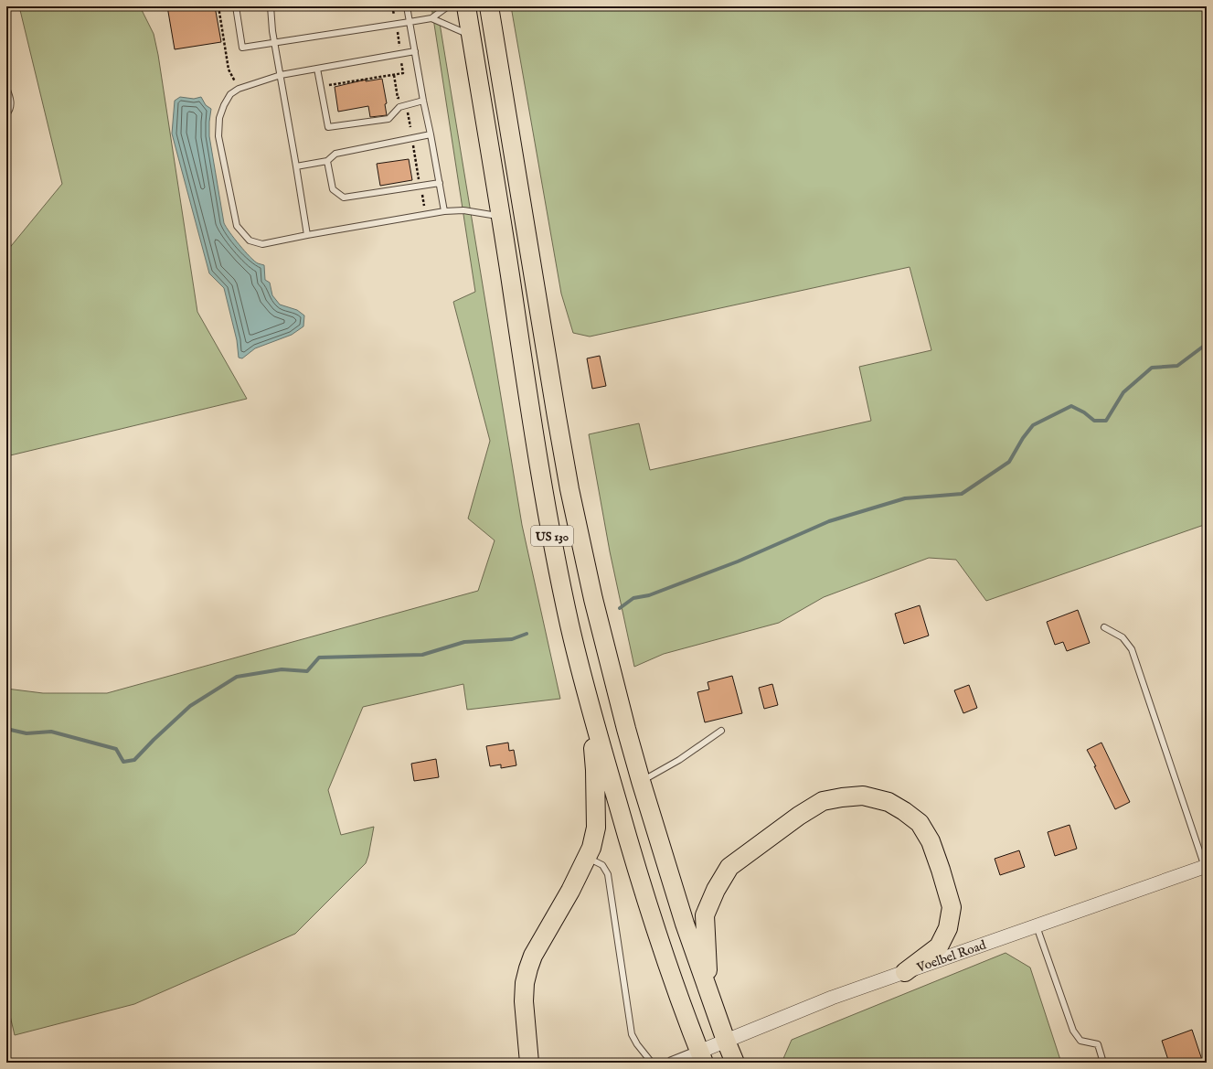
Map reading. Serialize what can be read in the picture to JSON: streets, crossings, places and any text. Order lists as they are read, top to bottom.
{
  "streets": {
    "highway": ["US 130"],
    "street": ["Voelbel Road"]
  },
  "crossings": [
    ["US 130", "Voelbel Road"]
  ]
}
